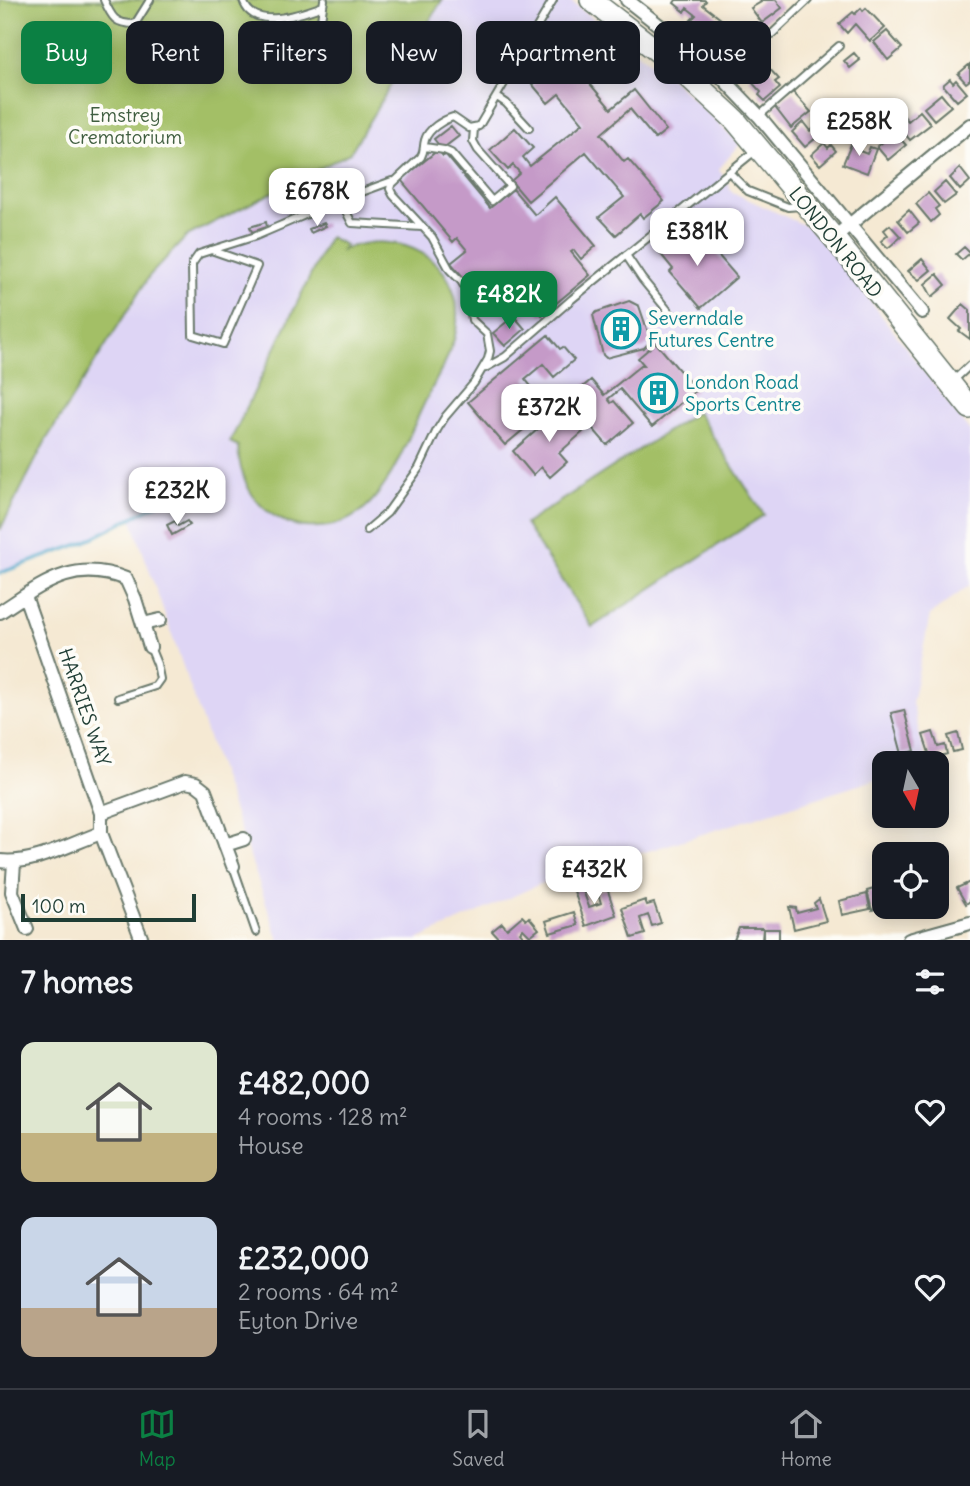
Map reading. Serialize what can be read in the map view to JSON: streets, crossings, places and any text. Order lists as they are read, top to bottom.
{
  "streets": {
    "main road": ["LONDON ROAD"],
    "street": ["HARRIES WAY"]
  },
  "parks": ["Emstrey Crematorium"],
  "places": {
    "building": ["Severndale Futures Centre", "London Road Sports Centre"]
  },
  "scale_bar": "100 m",
  "north": "bottom",
  "page": {
    "chip": [
      "Buy",
      "Rent",
      "Filters",
      "New",
      "Apartment",
      "House"
    ],
    "price": [
      "£258K",
      "£678K",
      "£381K",
      "£482K",
      "£372K",
      "£232K",
      "£432K"
    ],
    "scale": "100 m",
    "heading": "7 homes",
    "list": [
      {
        "name": "£482,000",
        "note": "4 rooms · 128 m² · House"
      },
      {
        "name": "£232,000",
        "note": "2 rooms · 64 m² · Eyton Drive"
      }
    ],
    "tabs": ["Map", "Saved", "Home"]
  }
}
